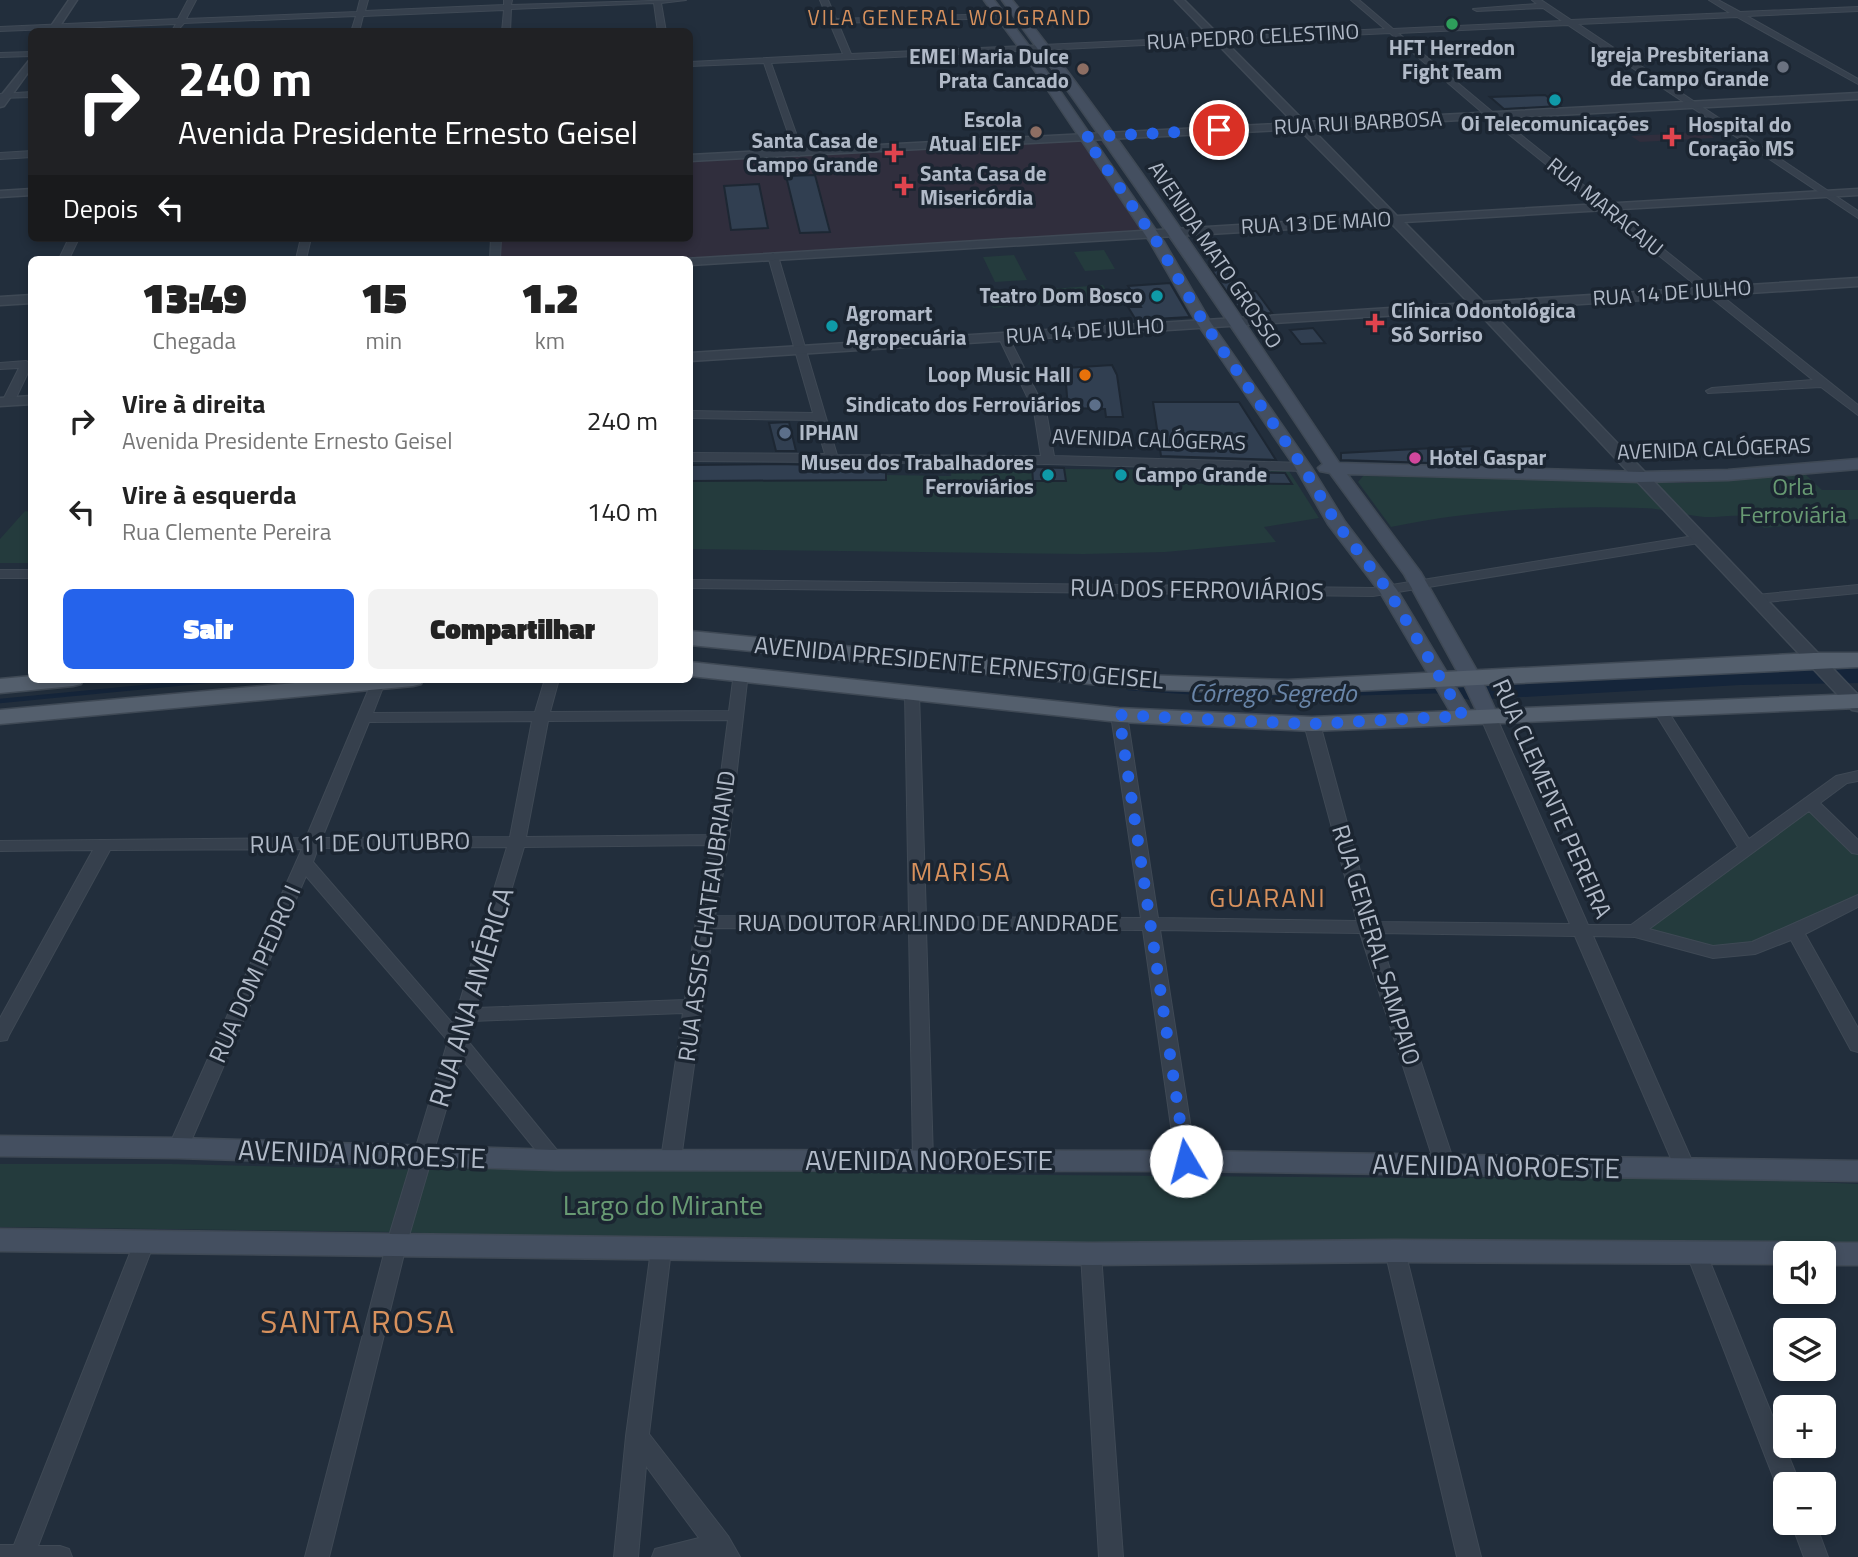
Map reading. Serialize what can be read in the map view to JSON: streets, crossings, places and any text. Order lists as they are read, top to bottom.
{
  "streets": {
    "main road": [
      "AVENIDA MATO GROSSO",
      "AVENIDA CALÓGERAS",
      "AVENIDA PRESIDENTE ERNESTO GEISEL",
      "RUA CLEMENTE PEREIRA",
      "AVENIDA NOROESTE"
    ],
    "street": [
      "RUA PEDRO CELESTINO",
      "RUA RUI BARBOSA",
      "RUA MARACAJU",
      "RUA 13 DE MAIO",
      "RUA 14 DE JULHO",
      "RUA DOS FERROVIÁRIOS",
      "RUA 11 DE OUTUBRO",
      "RUA ASSIS CHATEAUBRIAND",
      "RUA DOUTOR ARLINDO DE ANDRADE",
      "RUA GENERAL SAMPAIO",
      "RUA DOM PEDRO I",
      "RUA ANA AMÉRICA"
    ]
  },
  "crossings": [
    ["RUA PEDRO CELESTINO", "RUA MARACAJU"],
    ["RUA PEDRO CELESTINO", "AVENIDA MATO GROSSO"],
    ["RUA RUI BARBOSA", "RUA MARACAJU"],
    ["RUA RUI BARBOSA", "AVENIDA MATO GROSSO"],
    ["RUA MARACAJU", "RUA 13 DE MAIO"],
    ["RUA MARACAJU", "RUA 14 DE JULHO"],
    ["RUA 13 DE MAIO", "AVENIDA MATO GROSSO"],
    ["AVENIDA MATO GROSSO", "RUA 14 DE JULHO"],
    ["AVENIDA MATO GROSSO", "AVENIDA CALÓGERAS"],
    ["AVENIDA MATO GROSSO", "RUA CLEMENTE PEREIRA"],
    ["AVENIDA CALÓGERAS", "RUA CLEMENTE PEREIRA"],
    ["RUA DOS FERROVIÁRIOS", "RUA CLEMENTE PEREIRA"],
    ["AVENIDA PRESIDENTE ERNESTO GEISEL", "RUA CLEMENTE PEREIRA"],
    ["AVENIDA PRESIDENTE ERNESTO GEISEL", "RUA ASSIS CHATEAUBRIAND"],
    ["AVENIDA PRESIDENTE ERNESTO GEISEL", "RUA GENERAL SAMPAIO"],
    ["RUA CLEMENTE PEREIRA", "RUA DOUTOR ARLINDO DE ANDRADE"],
    ["RUA CLEMENTE PEREIRA", "AVENIDA NOROESTE"],
    ["RUA 11 DE OUTUBRO", "RUA ASSIS CHATEAUBRIAND"],
    ["RUA 11 DE OUTUBRO", "RUA DOM PEDRO I"],
    ["RUA 11 DE OUTUBRO", "RUA ANA AMÉRICA"],
    ["RUA ASSIS CHATEAUBRIAND", "RUA DOUTOR ARLINDO DE ANDRADE"],
    ["RUA ASSIS CHATEAUBRIAND", "AVENIDA NOROESTE"],
    ["RUA DOUTOR ARLINDO DE ANDRADE", "RUA GENERAL SAMPAIO"],
    ["RUA GENERAL SAMPAIO", "AVENIDA NOROESTE"],
    ["RUA DOM PEDRO I", "AVENIDA NOROESTE"],
    ["RUA ANA AMÉRICA", "AVENIDA NOROESTE"]
  ],
  "districts": [
    "VILA GENERAL WOLGRAND",
    "MARISA",
    "GUARANI",
    "SANTA ROSA"
  ],
  "water": ["Córrego Segredo"],
  "parks": ["Orla Ferroviária", "Largo do Mirante"],
  "places": {
    "other": [
      "HFT Herredon Fight Team",
      "Igreja Presbiteriana de Campo Grande",
      "EMEI Maria Dulce Prata Cancado",
      "Oi Telecomunicações",
      "Escola Atual EIEF",
      "Teatro Dom Bosco",
      "Agromart Agropecuária",
      "Loop Music Hall",
      "Sindicato dos Ferroviários",
      "IPHAN",
      "Hotel Gaspar",
      "Museu dos Trabalhadores Ferroviários",
      "Campo Grande"
    ],
    "health": [
      "Hospital do Coração MS",
      "Santa Casa de Campo Grande",
      "Santa Casa de Misericórdia",
      "Clínica Odontológica Só Sorriso"
    ]
  },
  "page": {
    "turn": ["240 m", "Avenida Presidente Ernesto Geisel"],
    "then": "Depois",
    "eta": [
      "13:49",
      "Chegada",
      "15",
      "min",
      "1.2",
      "km"
    ],
    "list": [
      {
        "name": "Vire à direita",
        "note": "Avenida Presidente Ernesto Geisel",
        "value": "240 m"
      },
      {
        "name": "Vire à esquerda",
        "note": "Rua Clemente Pereira",
        "value": "140 m"
      }
    ],
    "buttons": ["Sair", "Compartilhar"],
    "map_buttons": ["+", "−"]
  }
}
